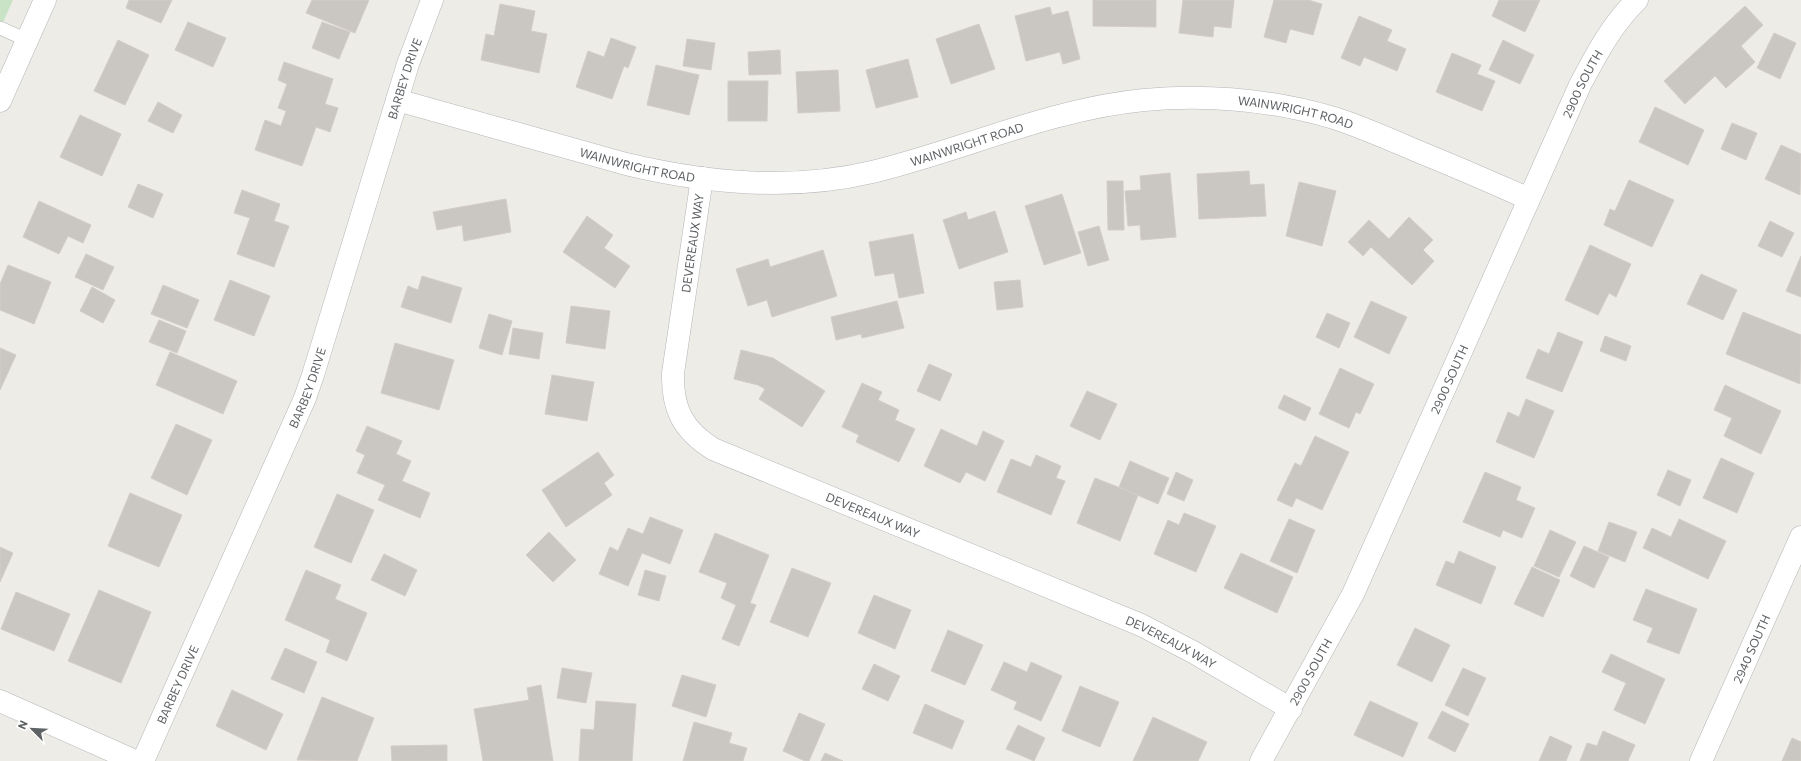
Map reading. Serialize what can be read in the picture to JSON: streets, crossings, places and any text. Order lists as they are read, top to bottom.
{
  "streets": {
    "street": [
      "BARBEY DRIVE",
      "2900 SOUTH",
      "WAINWRIGHT ROAD",
      "DEVEREAUX WAY",
      "2940 SOUTH"
    ]
  },
  "crossings": [
    ["BARBEY DRIVE", "WAINWRIGHT ROAD"],
    ["2900 SOUTH", "WAINWRIGHT ROAD"],
    ["2900 SOUTH", "DEVEREAUX WAY"],
    ["WAINWRIGHT ROAD", "DEVEREAUX WAY"]
  ],
  "north": "top left"
}
